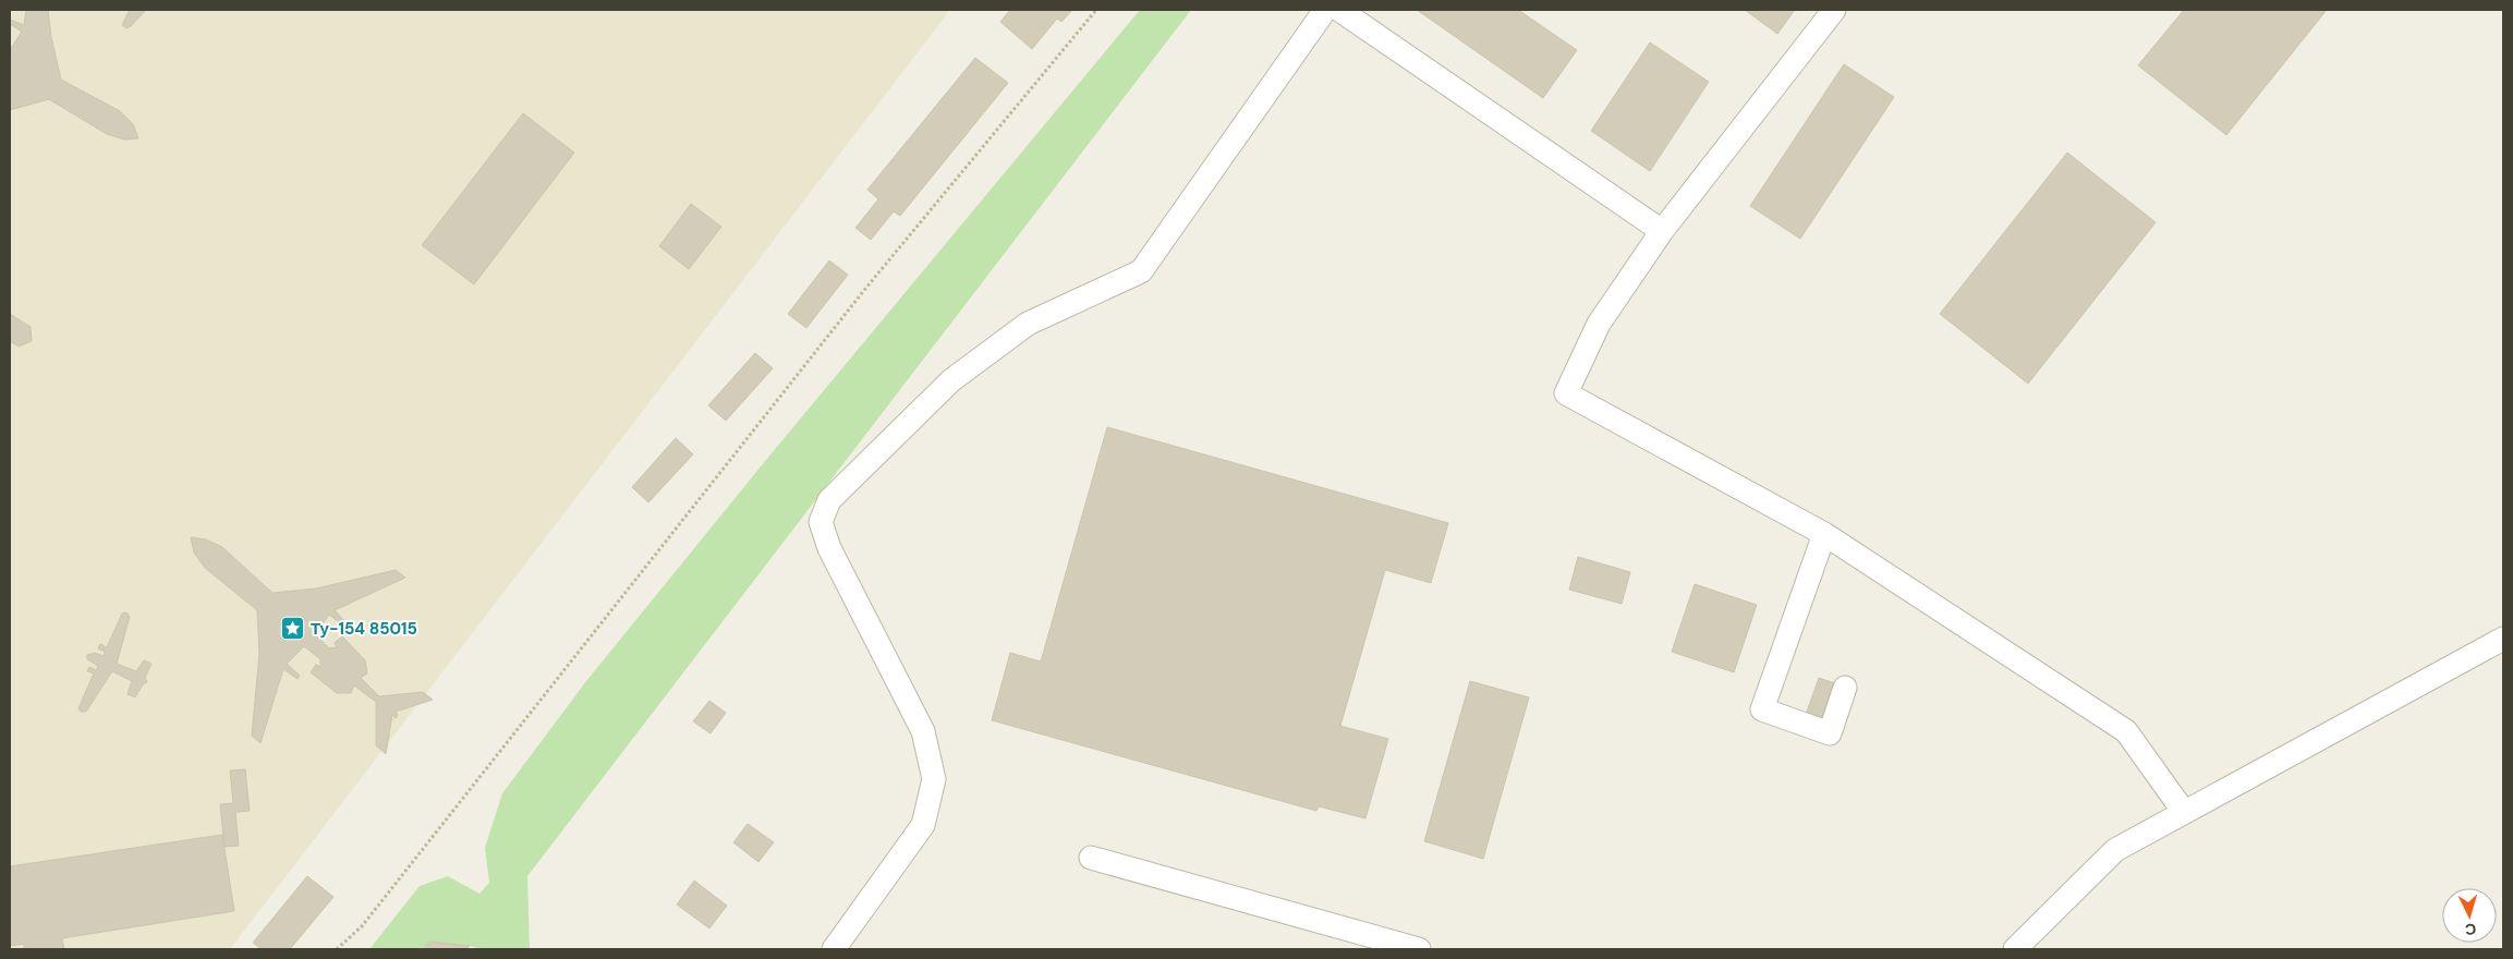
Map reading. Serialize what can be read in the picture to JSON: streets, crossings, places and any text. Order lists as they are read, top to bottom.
{
  "places": {
    "place": ["Ту-154 85015"]
  },
  "north": "bottom"
}
